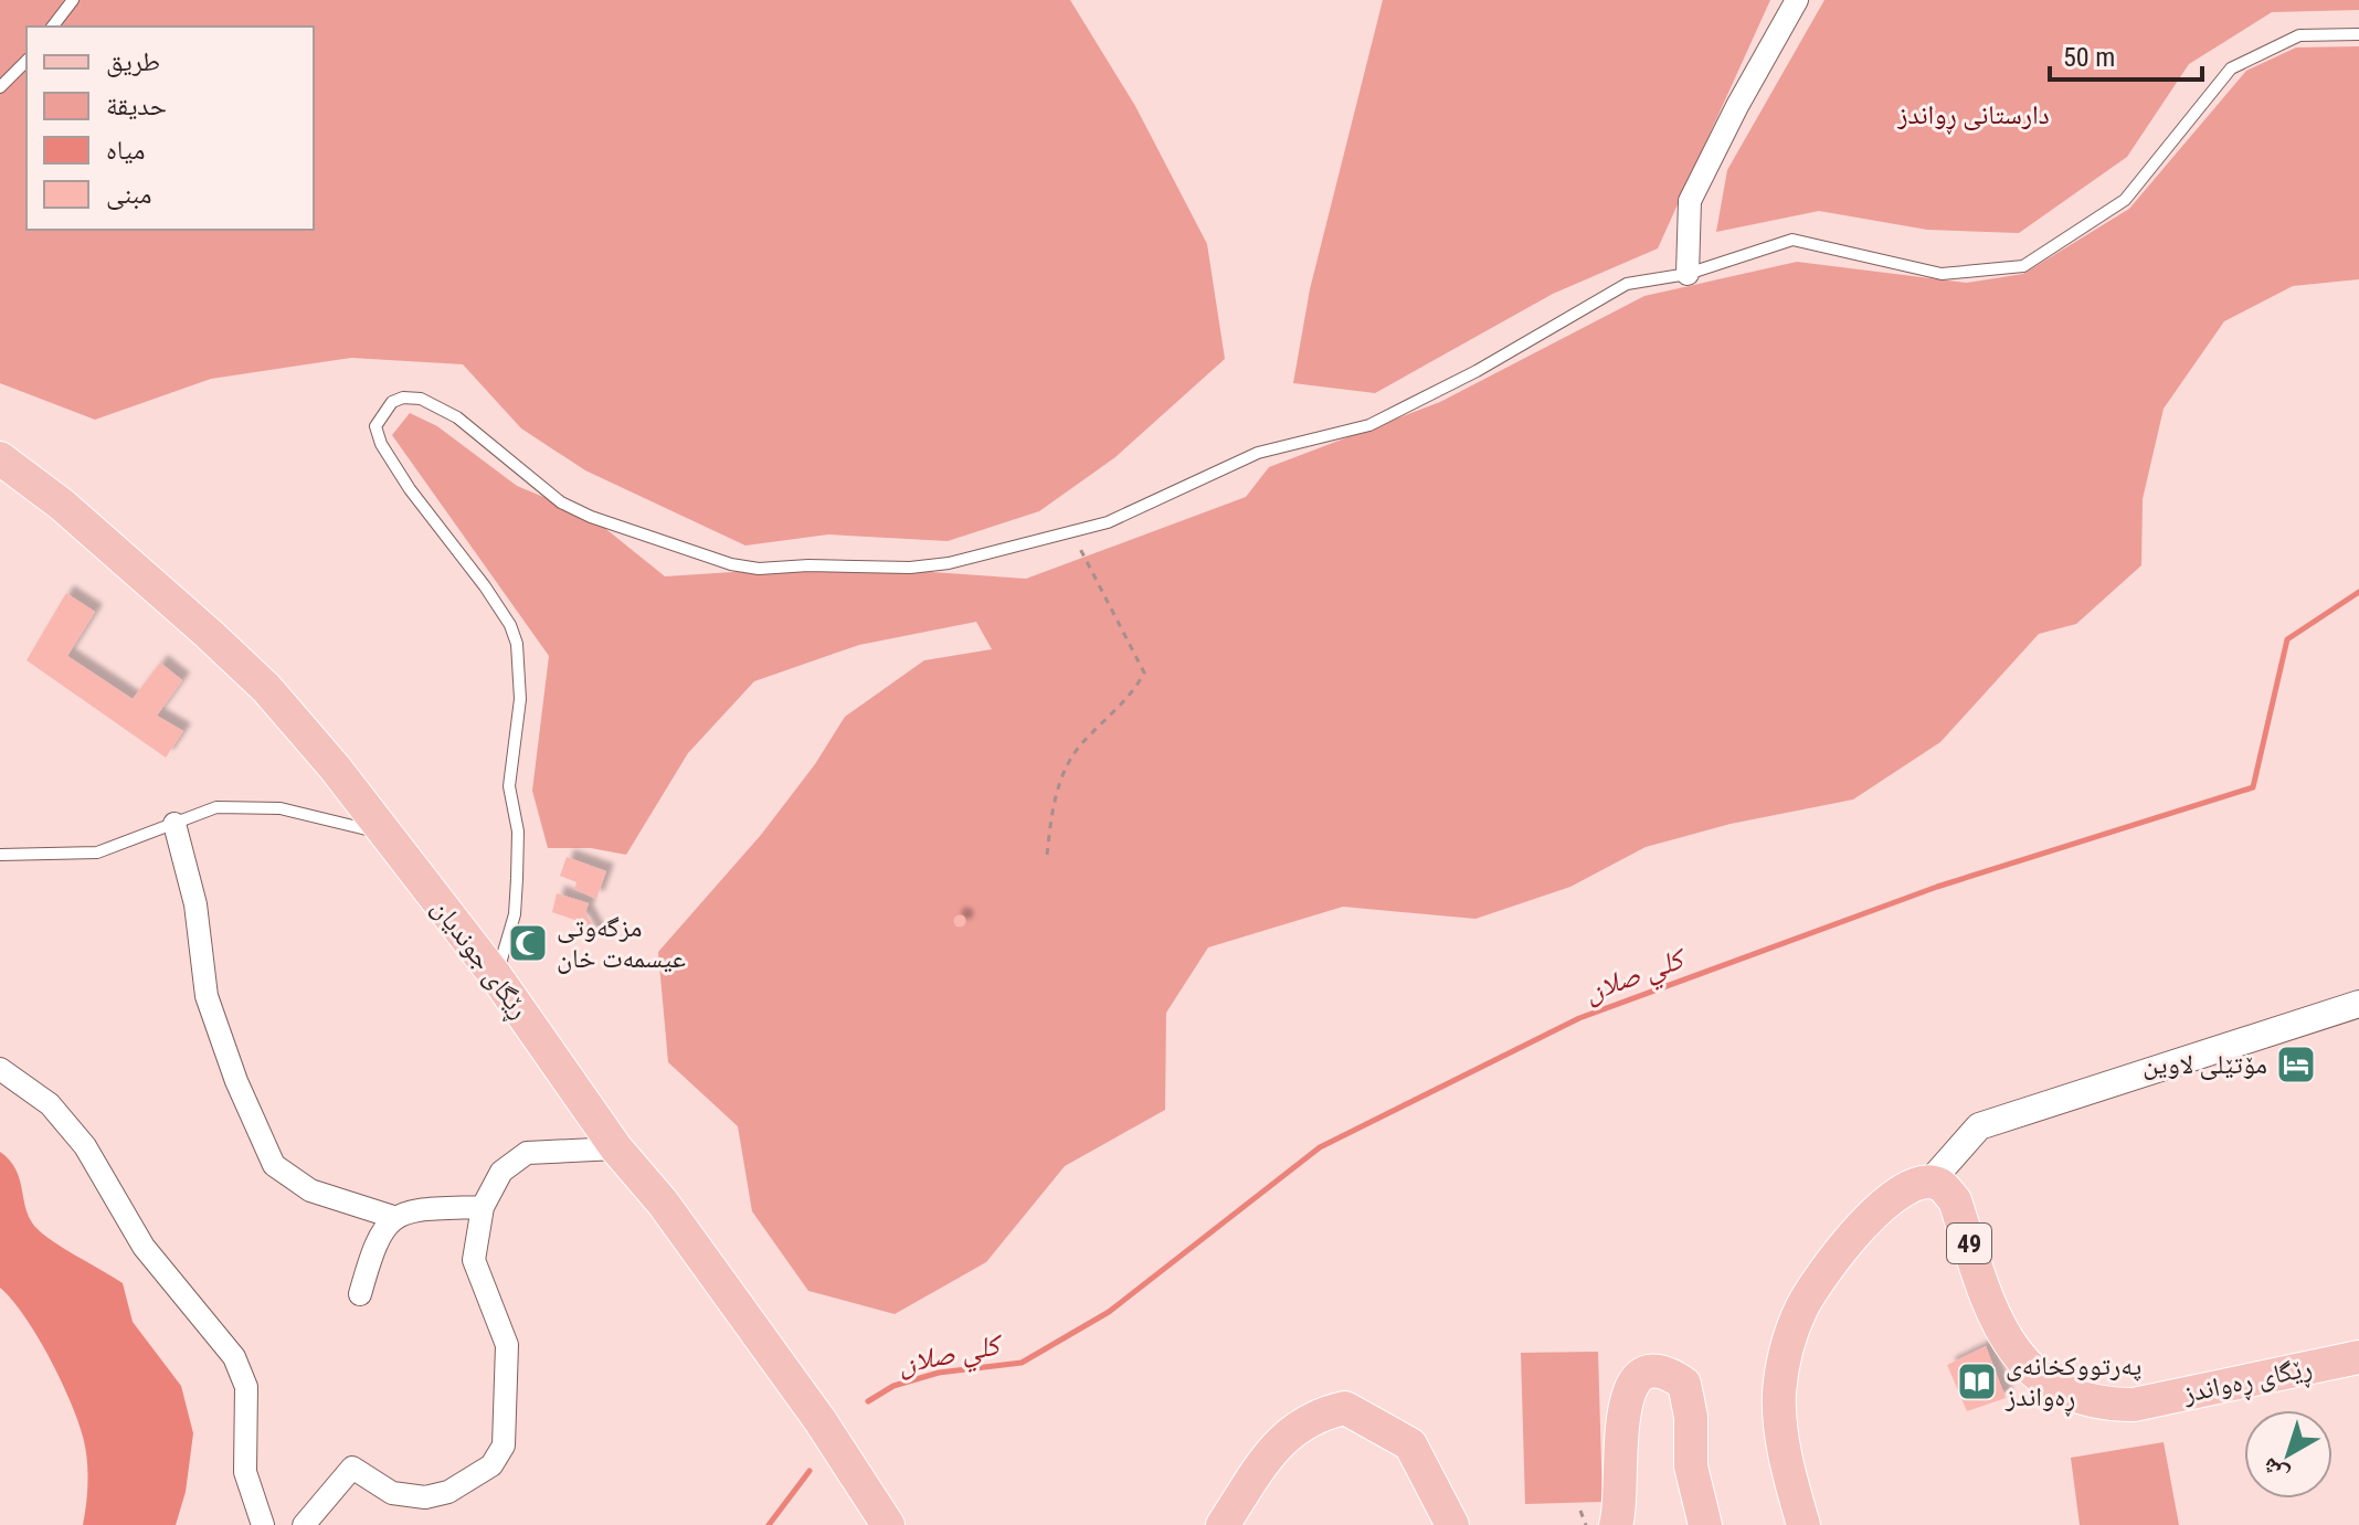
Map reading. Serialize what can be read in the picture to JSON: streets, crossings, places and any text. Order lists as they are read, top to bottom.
{
  "streets": {
    "main road": ["ڕێگای جوندیان", "49", "ڕێگای ڕەواندز"]
  },
  "water": ["كلي صلان"],
  "parks": ["دارستانی ڕواندز"],
  "places": {
    "mosque": ["مزگەوتی عیسمەت خان"],
    "hotel": ["مۆتێلی لاوین"],
    "library": ["پەرتووکخانەی ڕەواندز"]
  },
  "legend": [
    "طريق",
    "حديقة",
    "مياه",
    "مبنى"
  ],
  "scale_bar": "50 m",
  "north": "bottom left"
}
